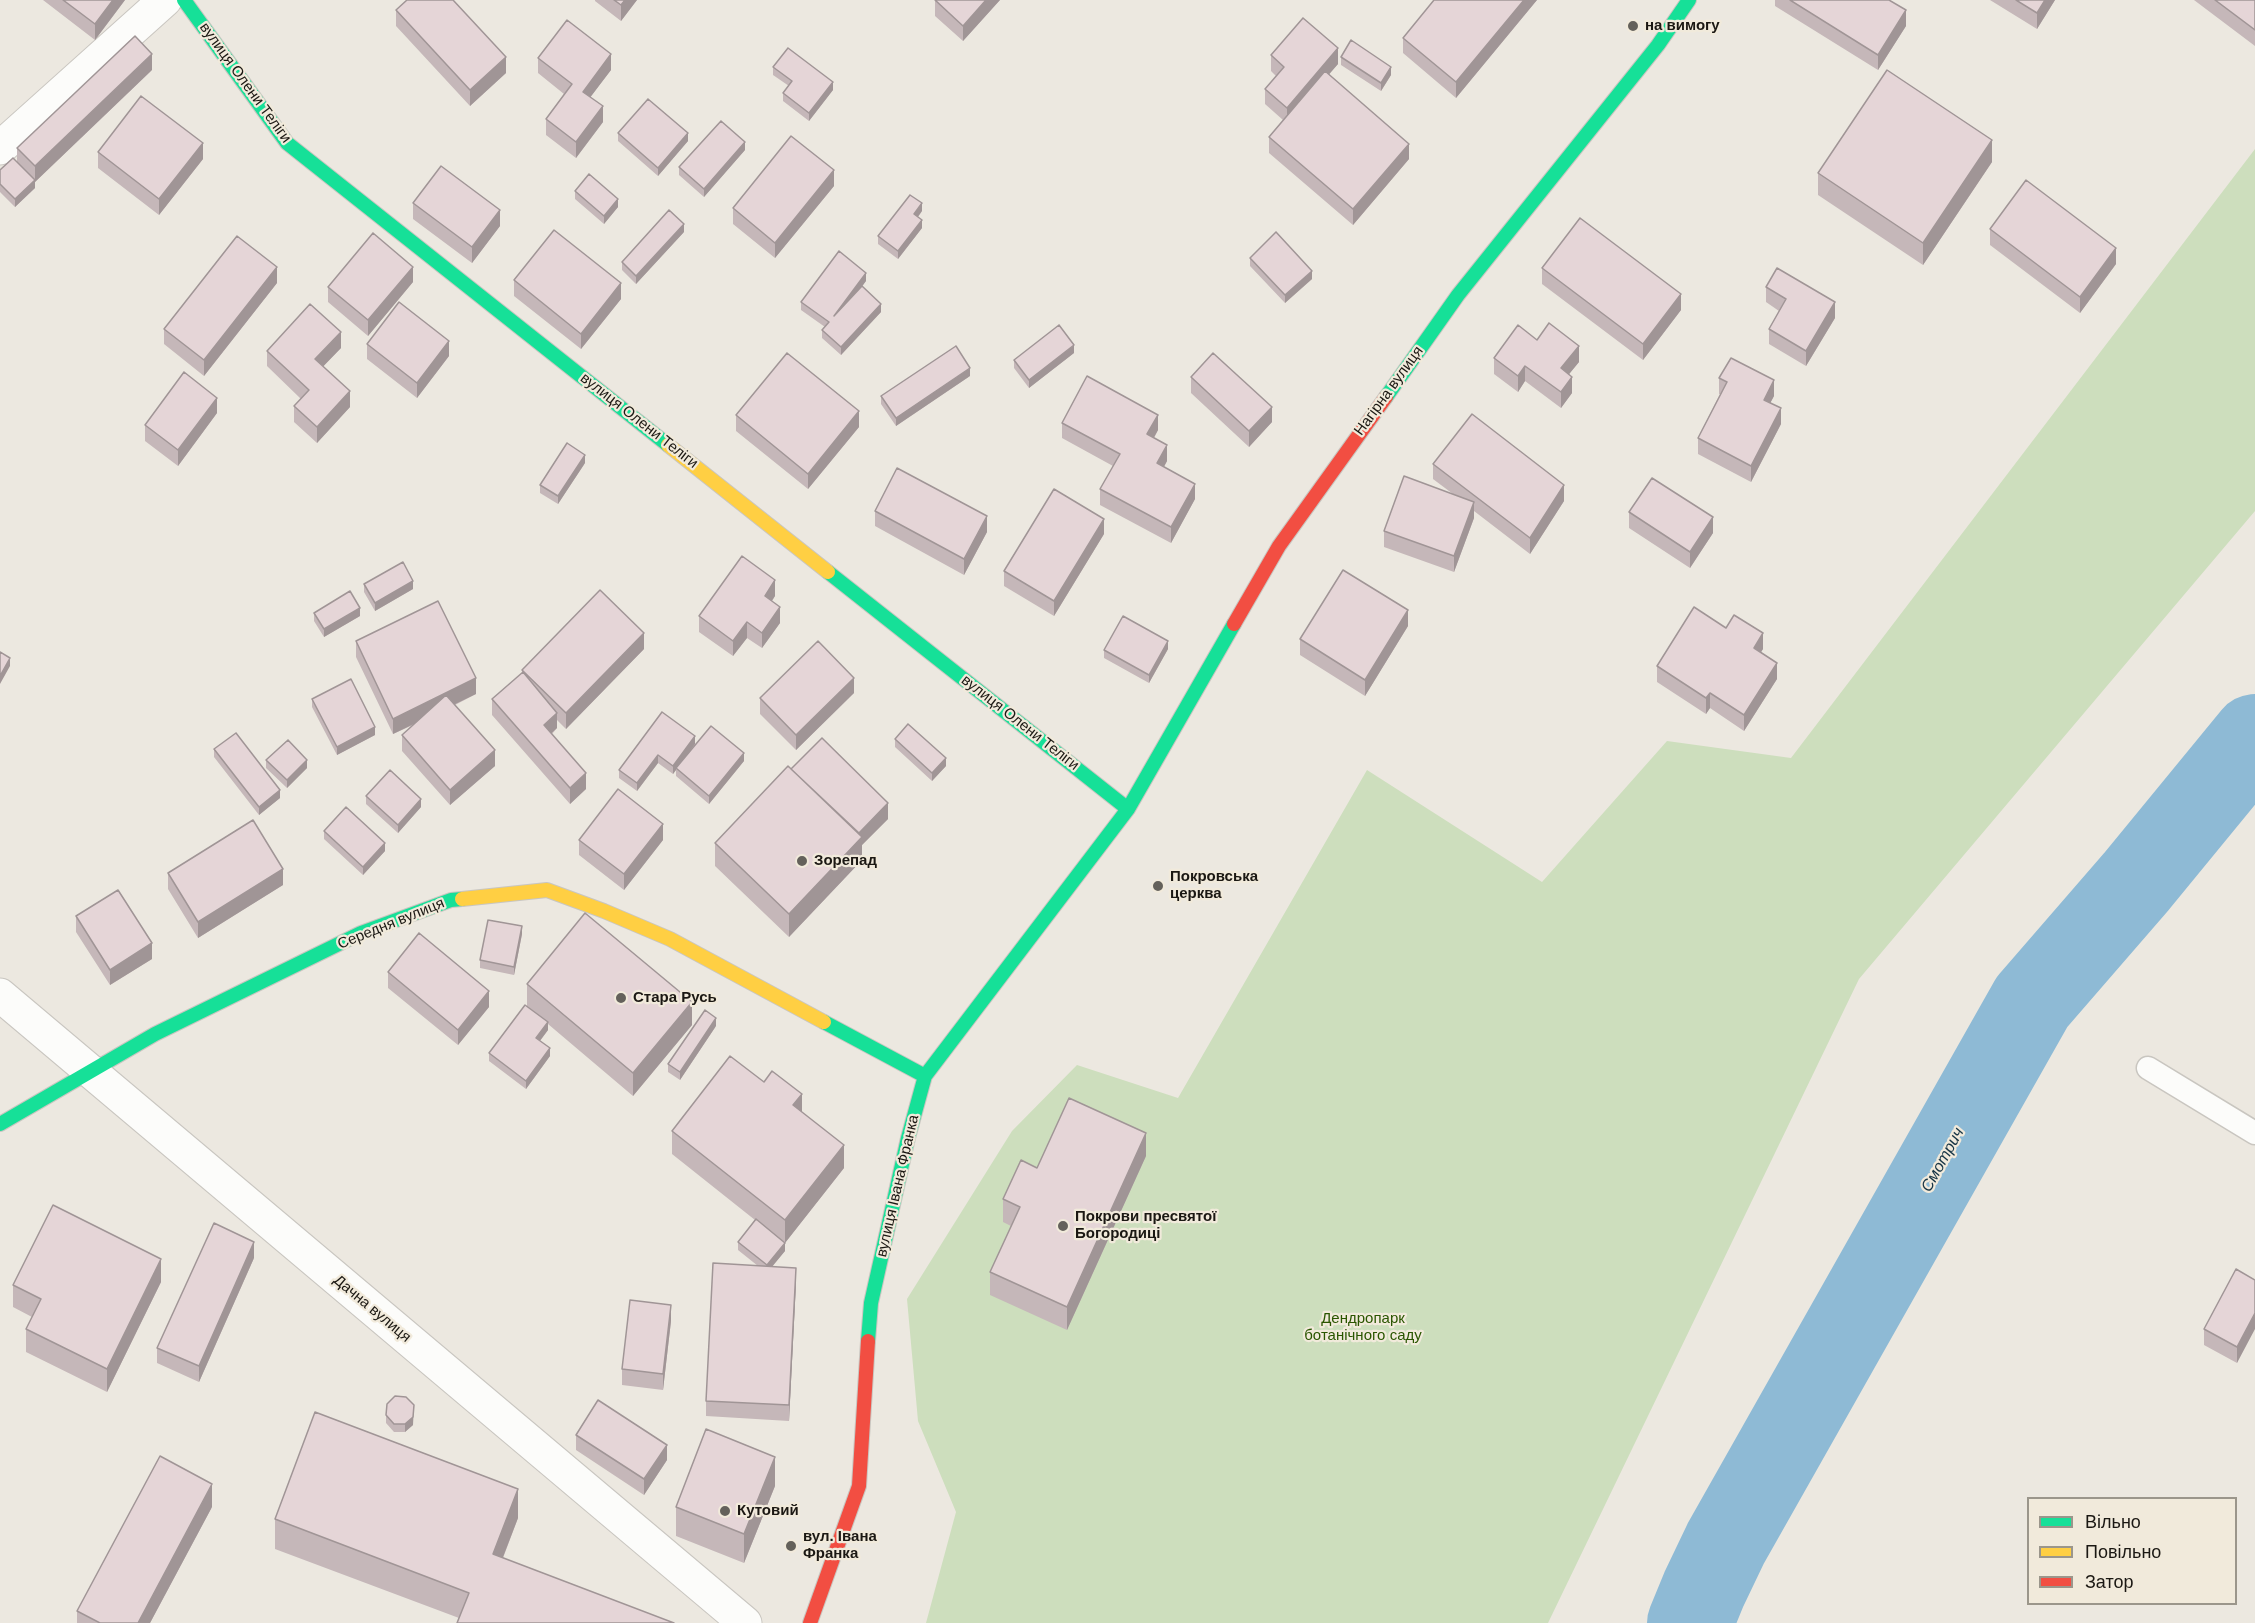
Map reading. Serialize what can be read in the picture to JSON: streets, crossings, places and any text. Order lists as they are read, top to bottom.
{
  "streets": {
    "street": [
      "вулиця Олени Теліги",
      "Нагірна вулиця",
      "Середня вулиця",
      "вулиця Івана Франка",
      "Дачна вулиця"
    ]
  },
  "crossings": [
    ["вулиця Олени Теліги", "Нагірна вулиця"],
    ["вулиця Олени Теліги", "вулиця Івана Франка"],
    ["Нагірна вулиця", "вулиця Івана Франка"],
    ["Середня вулиця", "вулиця Івана Франка"],
    ["Середня вулиця", "Дачна вулиця"]
  ],
  "water": ["Смотрич"],
  "parks": ["Дендропарк ботанічного саду"],
  "places": [
    "на вимогу",
    "Зорепад",
    "Покровська церква",
    "Стара Русь",
    "Покрови пресвятої Богородиці",
    "Кутовий",
    "вул. Івана Франка"
  ],
  "legend": ["Вільно", "Повільно", "Затор"]
}
